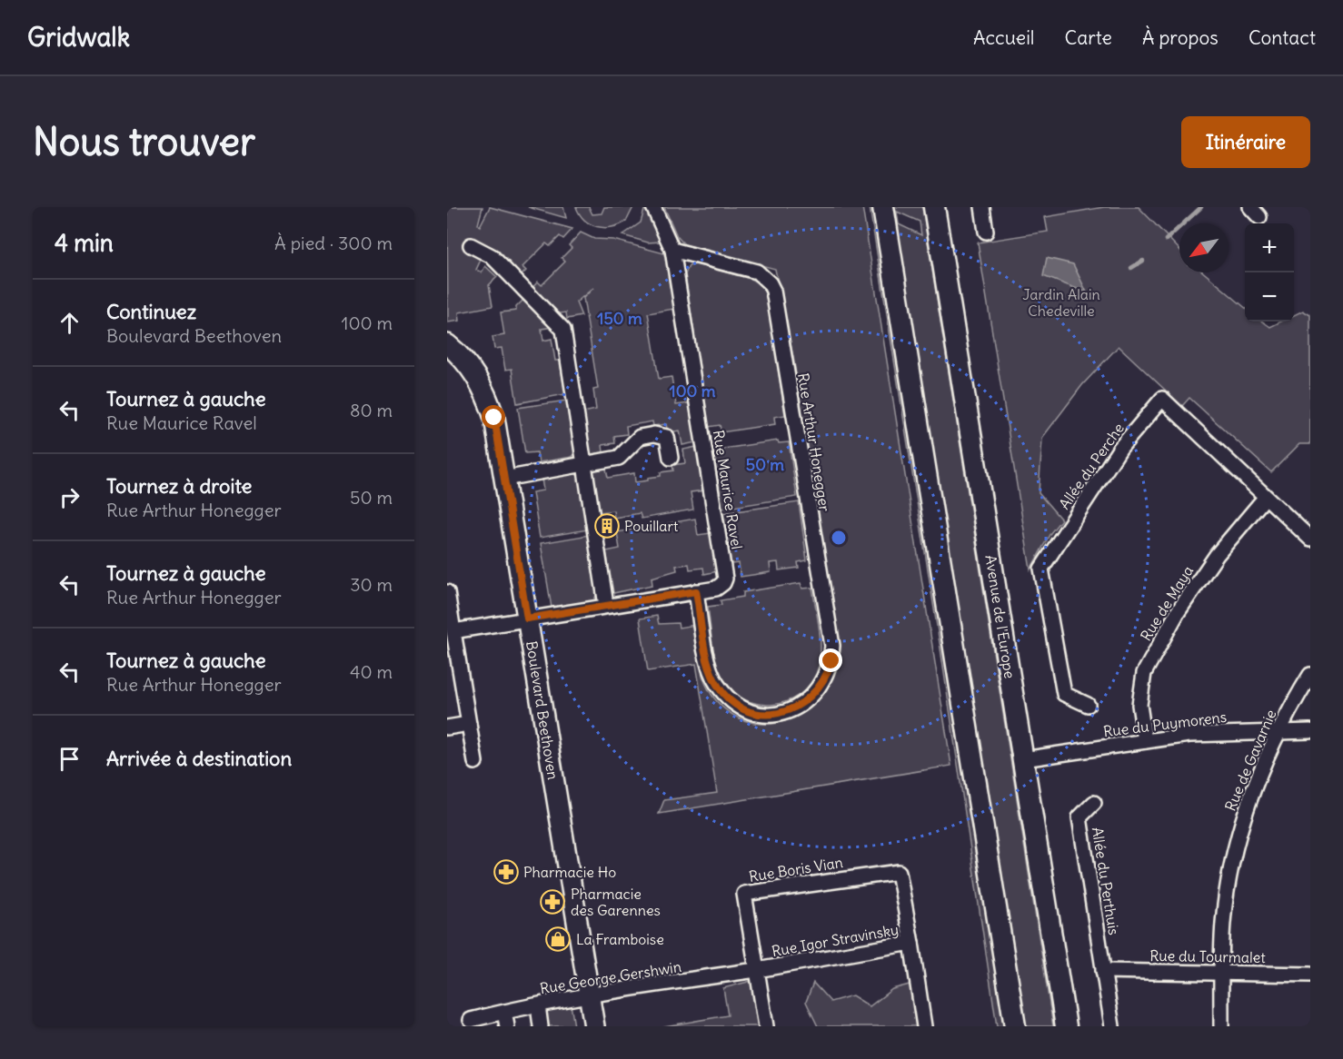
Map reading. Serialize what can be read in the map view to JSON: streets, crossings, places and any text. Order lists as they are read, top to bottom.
{
  "streets": {
    "main road": ["Avenue de l'Europe"],
    "street": [
      "Rue Arthur Honegger",
      "Allée du Perche",
      "Rue Maurice Ravel",
      "Rue de Maya",
      "Boulevard Beethoven",
      "Rue du Puymorens",
      "Rue de Gavarnie",
      "Rue Boris Vian",
      "Allée du Perthuis",
      "Rue Igor Stravinsky",
      "Rue du Tourmalet",
      "Rue George Gershwin"
    ]
  },
  "crossings": [
    ["Rue Arthur Honegger", "Rue Maurice Ravel"],
    ["Allée du Perche", "Rue de Maya"],
    ["Rue Maurice Ravel", "Boulevard Beethoven"],
    ["Rue de Maya", "Rue du Puymorens"],
    ["Avenue de l'Europe", "Rue du Puymorens"],
    ["Boulevard Beethoven", "Rue George Gershwin"],
    ["Rue du Puymorens", "Rue de Gavarnie"],
    ["Rue de Gavarnie", "Rue du Tourmalet"],
    ["Rue Boris Vian", "Rue Igor Stravinsky"],
    ["Rue Boris Vian", "Rue George Gershwin"],
    ["Allée du Perthuis", "Rue du Tourmalet"],
    ["Rue Igor Stravinsky", "Rue George Gershwin"]
  ],
  "parks": ["Jardin Alain Chedeville"],
  "places": {
    "building": ["Pouillart"],
    "pharmacy": ["Pharmacie Ho", "Pharmacie des Garennes"],
    "shop": ["La Framboise"]
  },
  "north": "bottom left",
  "page": {
    "header": "Gridwalk",
    "nav": [
      "Accueil",
      "Carte",
      "À propos",
      "Contact"
    ],
    "buttons": "Itinéraire",
    "title": "Nous trouver",
    "heading": ["4 min", "À pied · 300 m"],
    "map_buttons": ["+", "−"],
    "list": [
      ["Continuez", "Boulevard Beethoven", "100 m"],
      ["Tournez à gauche", "Rue Maurice Ravel", "80 m"],
      ["Tournez à droite", "Rue Arthur Honegger", "50 m"],
      ["Tournez à gauche", "Rue Arthur Honegger", "30 m"],
      ["Tournez à gauche", "Rue Arthur Honegger", "40 m"],
      "Arrivée à destination"
    ]
  },
  "rings": ["150 m", "100 m", "50 m"]
}
